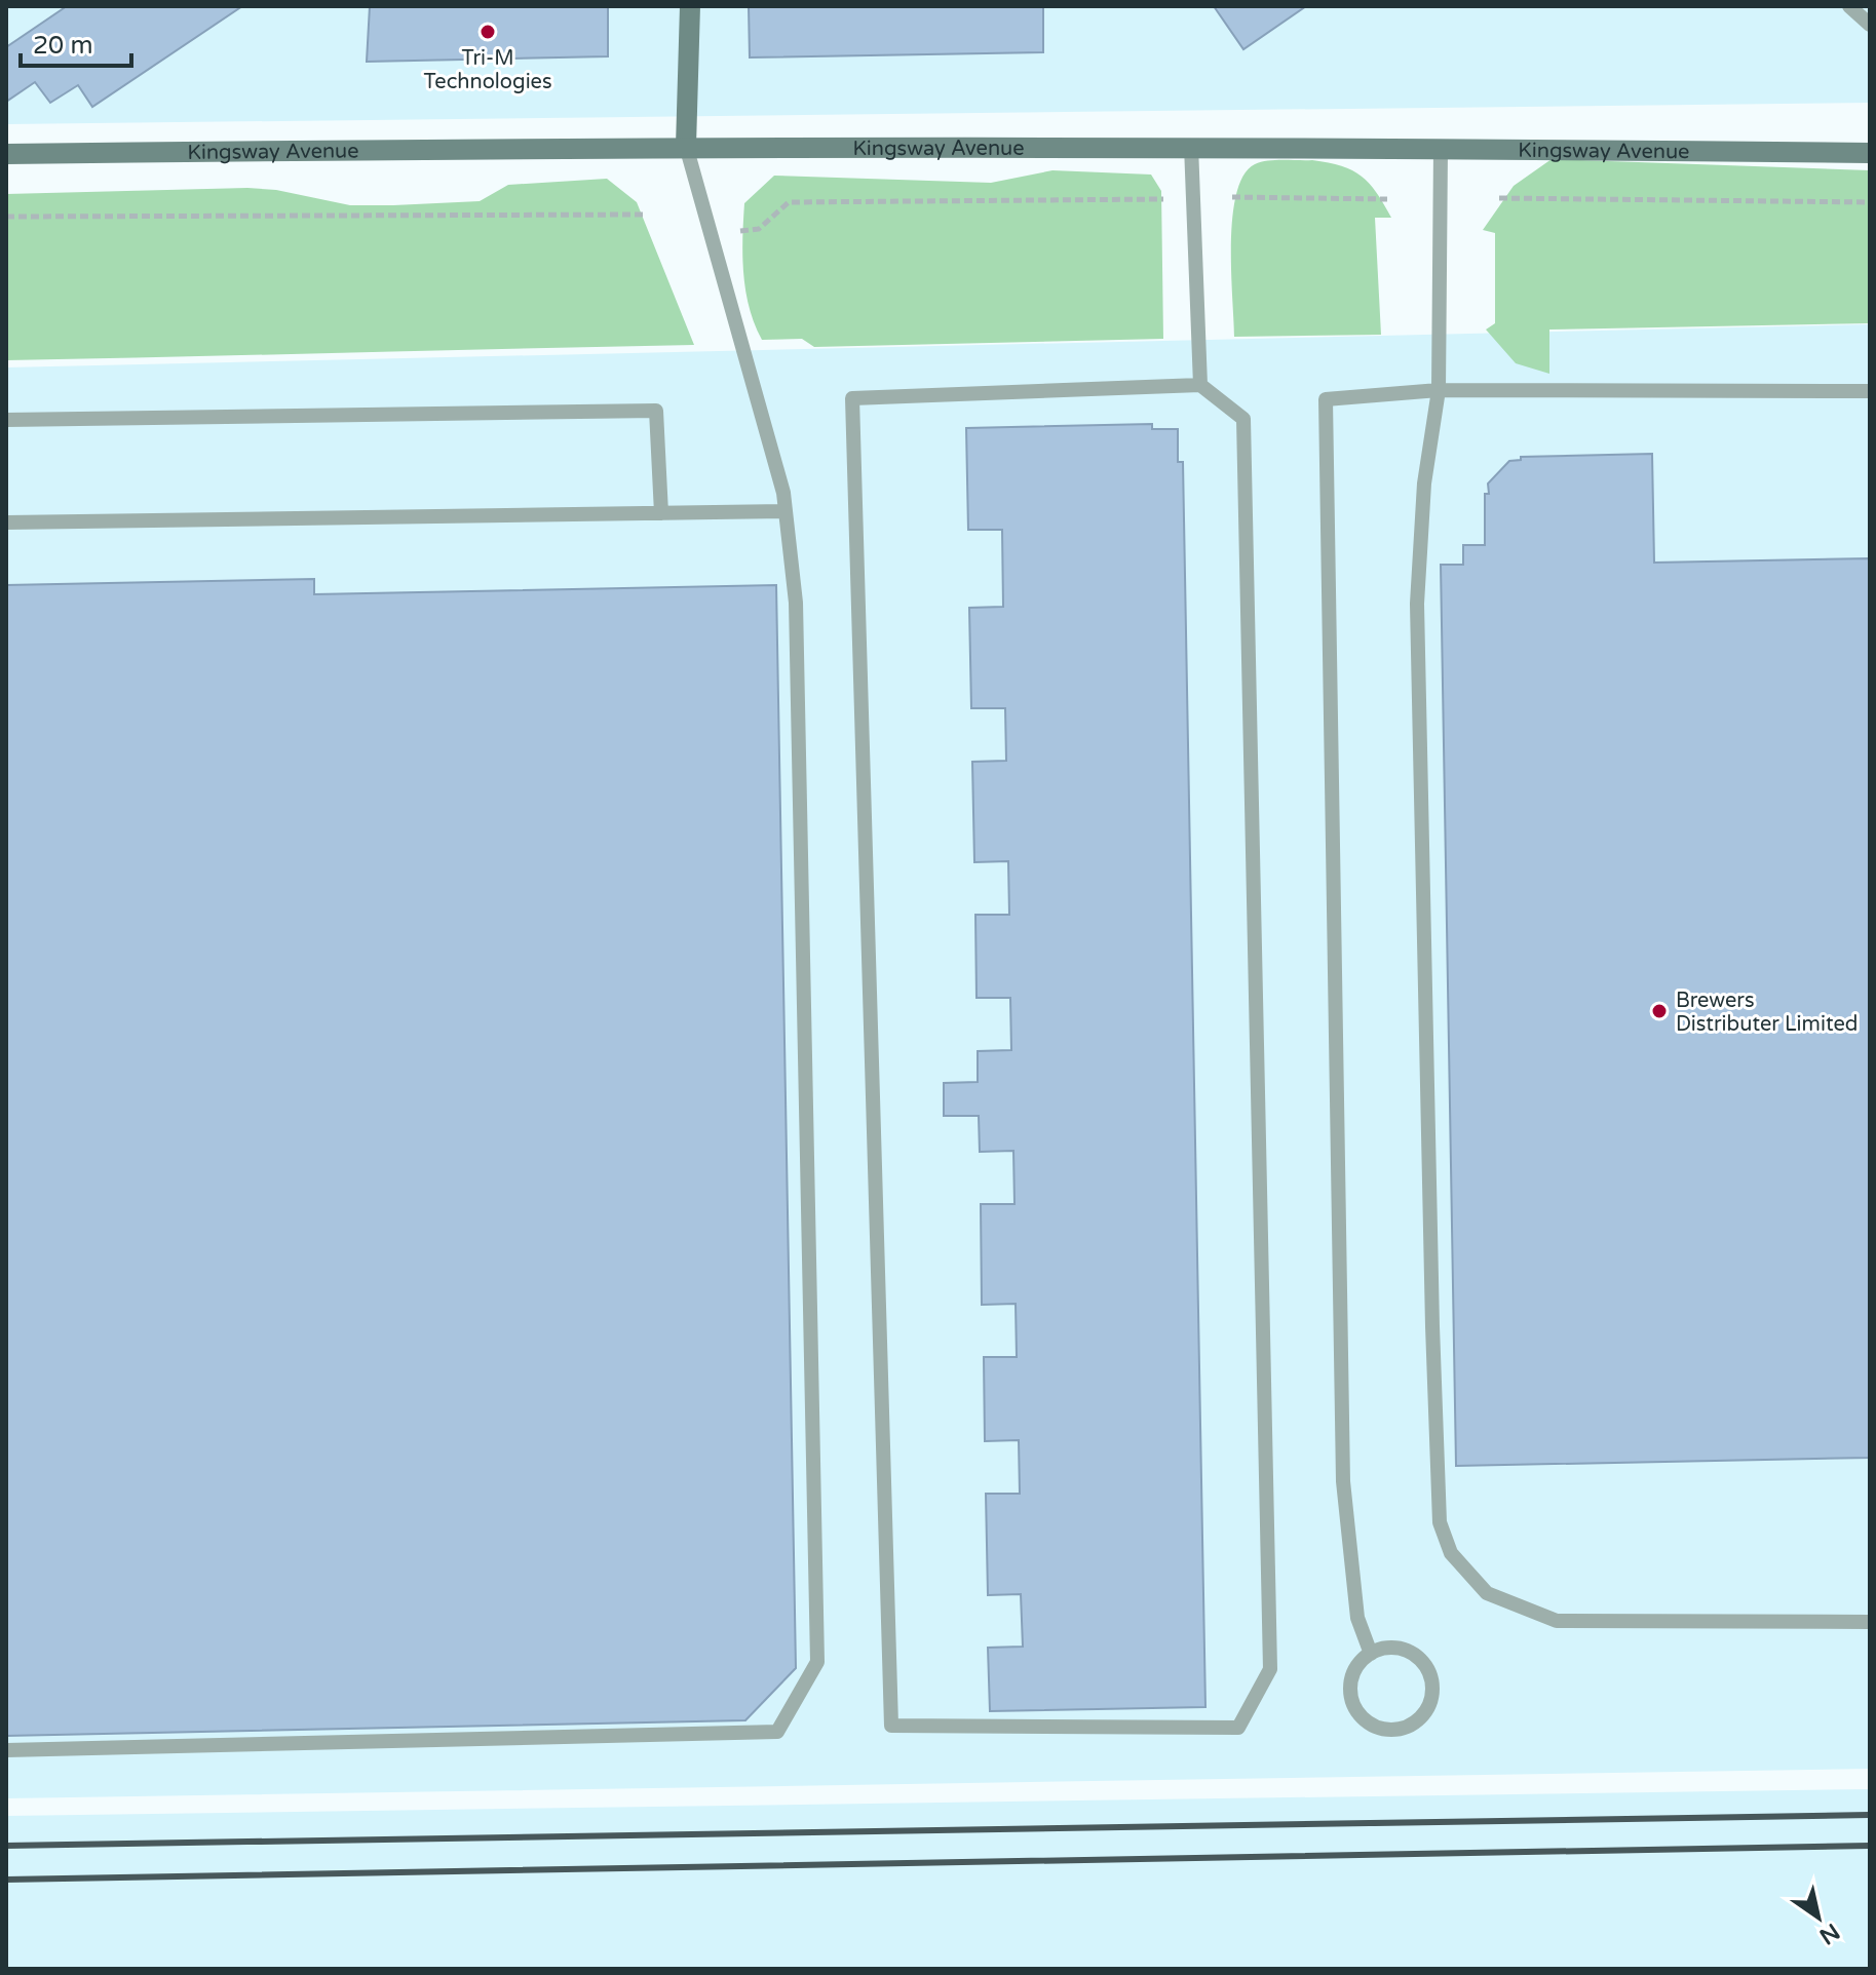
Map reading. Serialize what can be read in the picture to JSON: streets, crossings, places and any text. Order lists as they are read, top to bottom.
{
  "streets": {
    "main road": ["Kingsway Avenue"]
  },
  "places": ["Tri-M Technologies", "Brewers Distributer Limited"],
  "scale_bar": "20 m",
  "north": "bottom right"
}
